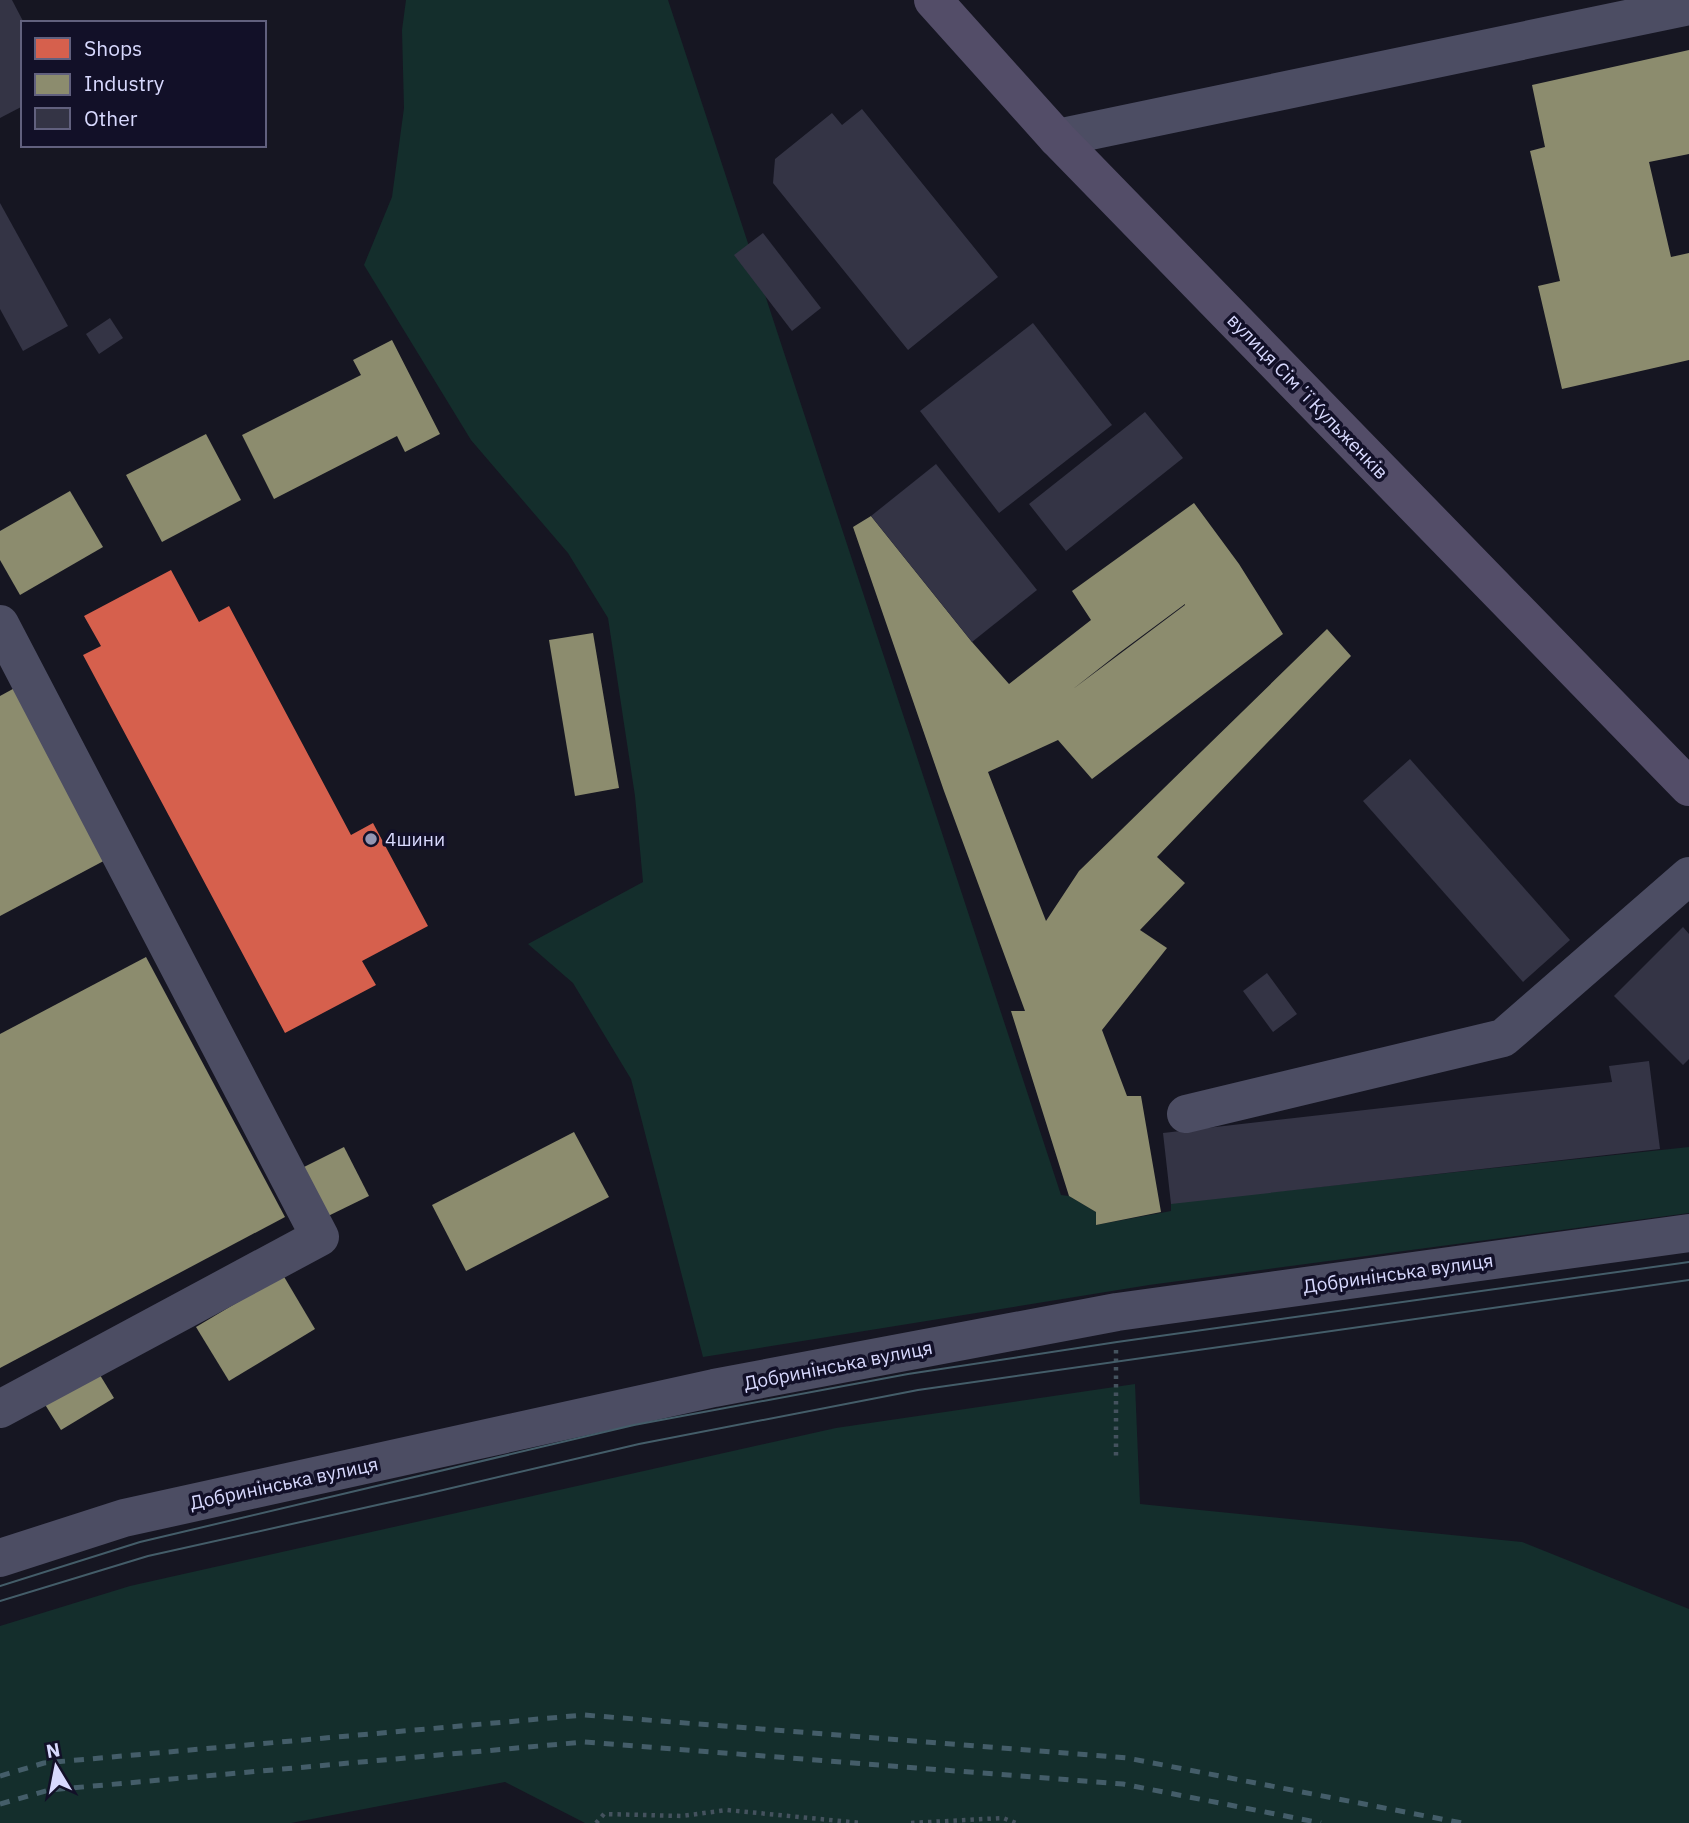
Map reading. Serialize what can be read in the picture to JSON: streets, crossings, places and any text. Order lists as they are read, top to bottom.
{
  "streets": {
    "main road": ["вулиця Сімʼї Кульженків"],
    "street": ["Добринінська вулиця"]
  },
  "places": ["4шини"],
  "legend": ["Shops", "Industry", "Other"],
  "north": "top"
}
